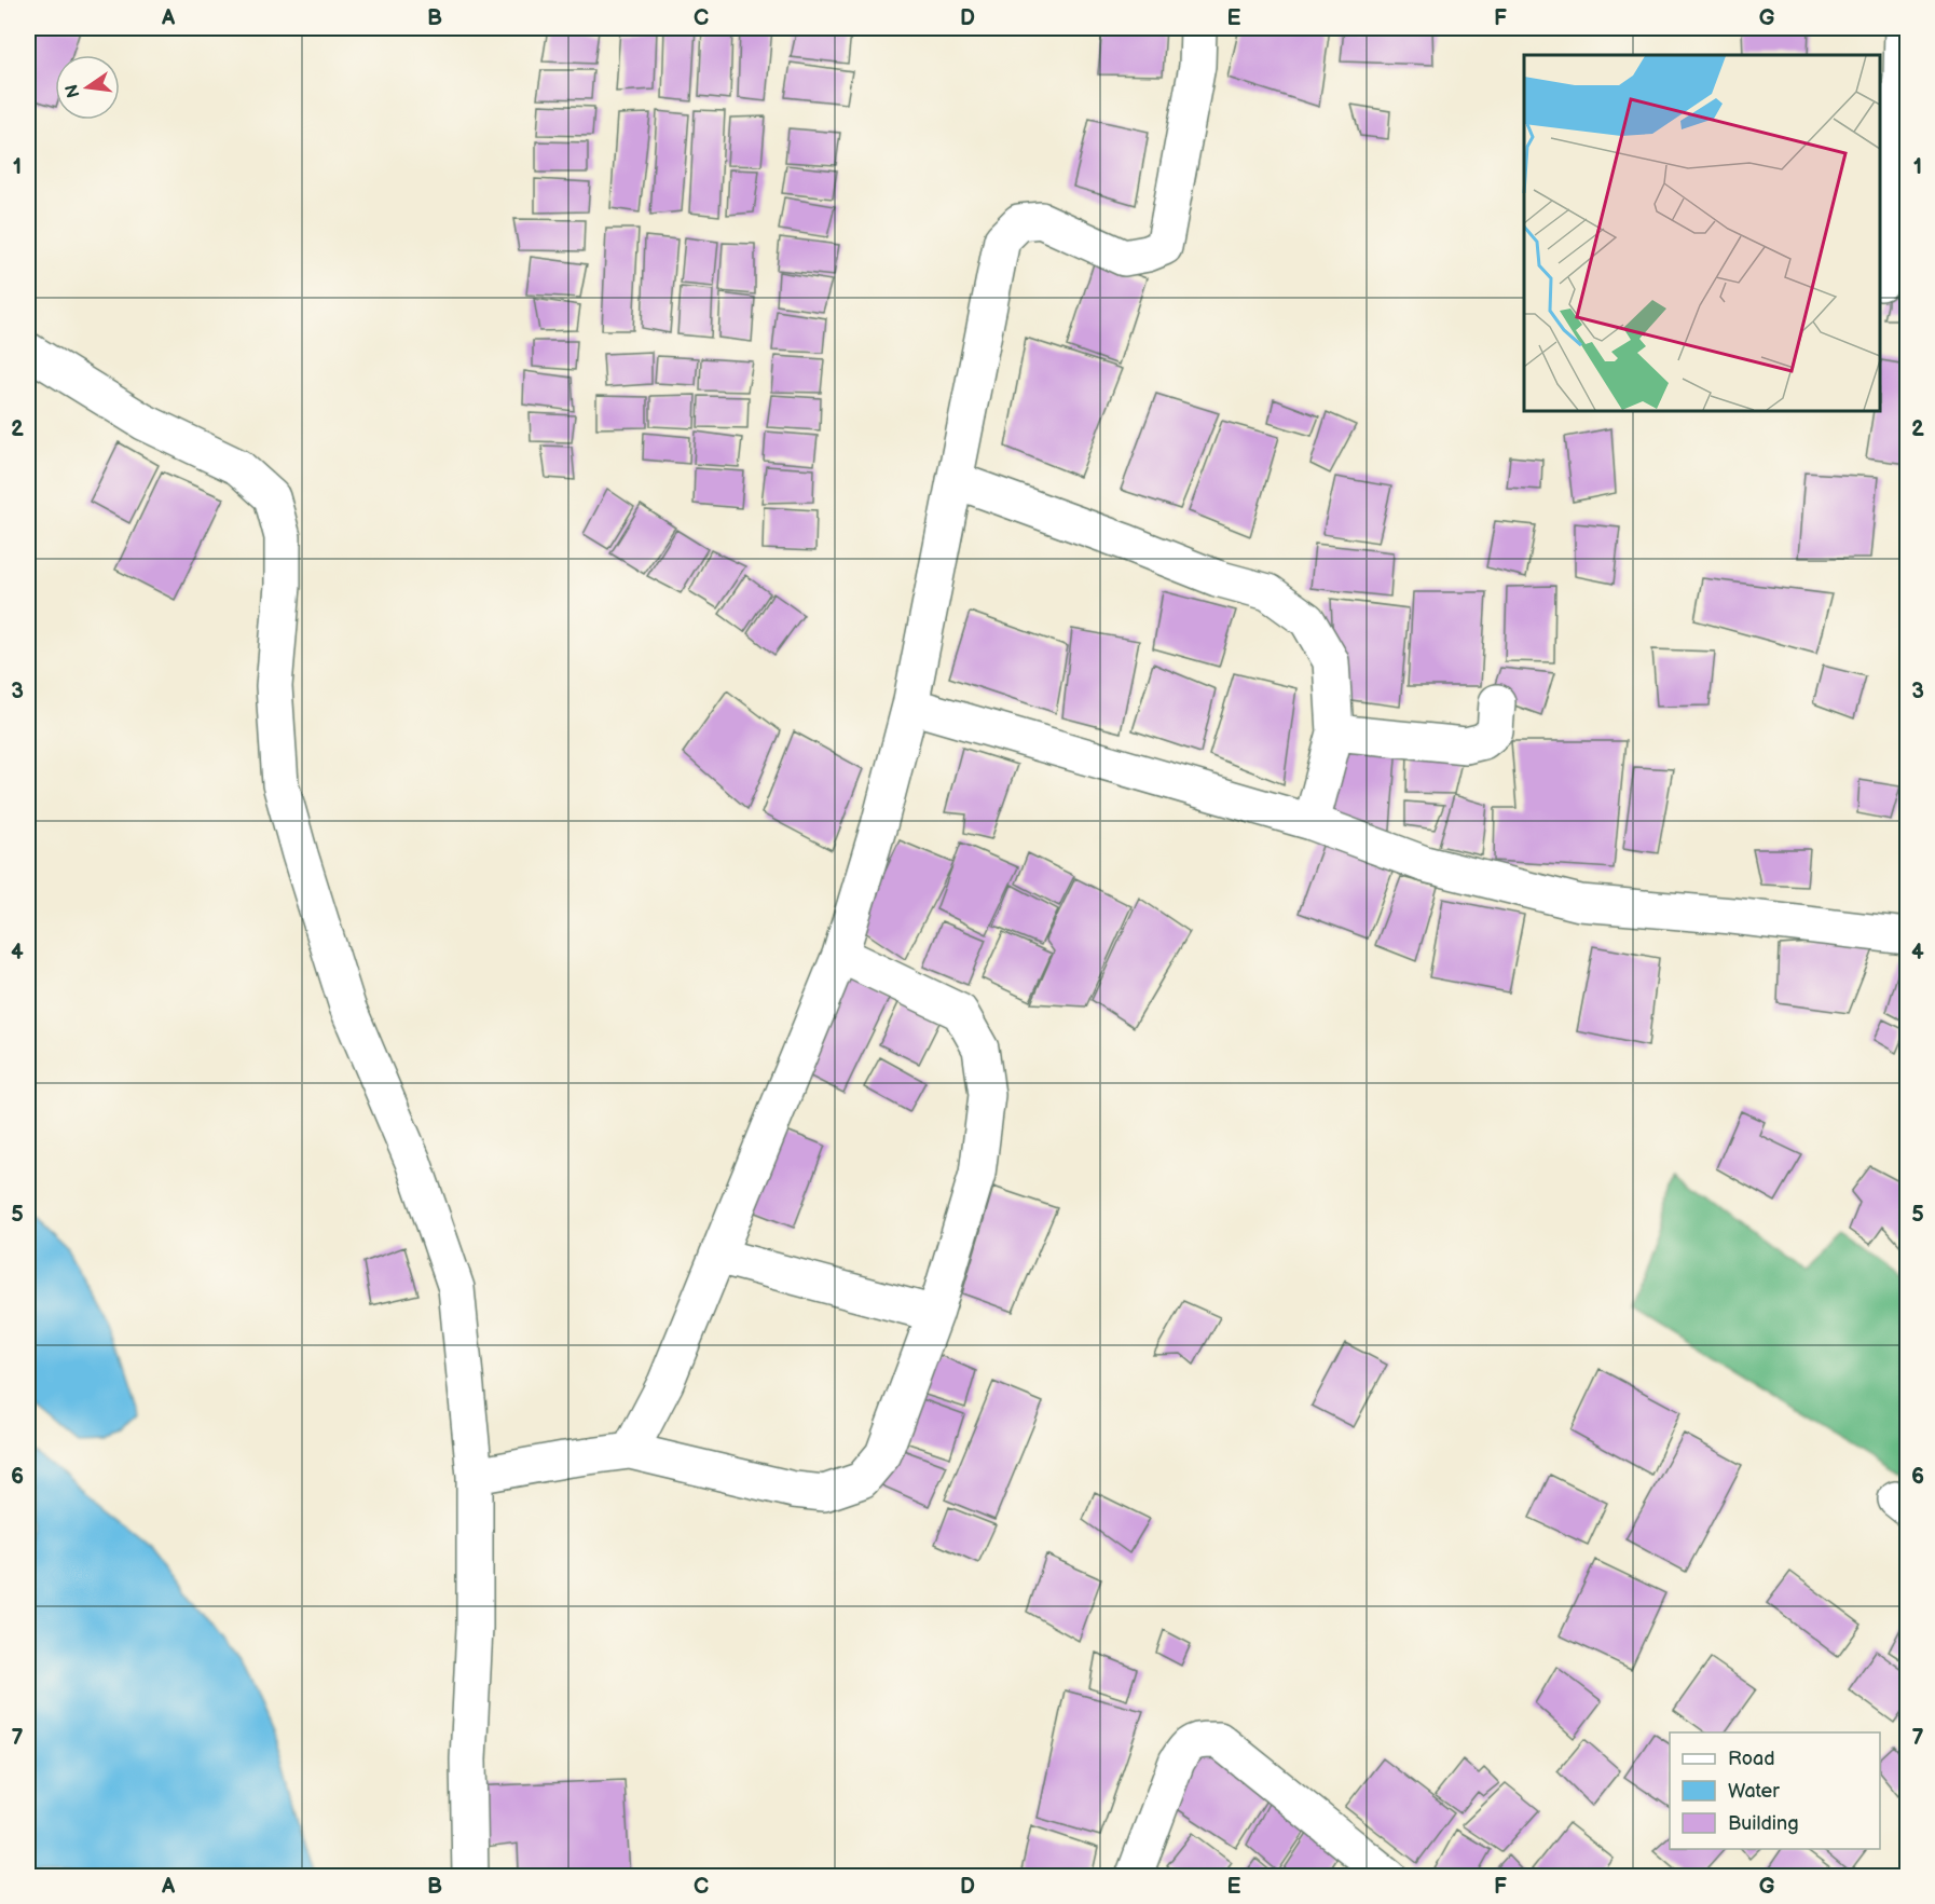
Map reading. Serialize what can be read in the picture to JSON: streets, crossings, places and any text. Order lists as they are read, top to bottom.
{
  "legend": ["Road", "Water", "Building"],
  "north": "left",
  "grid": {
    "columns": [
      "A",
      "B",
      "C",
      "D",
      "E",
      "F",
      "G"
    ],
    "rows": [
      "1",
      "2",
      "3",
      "4",
      "5",
      "6",
      "7"
    ]
  }
}
